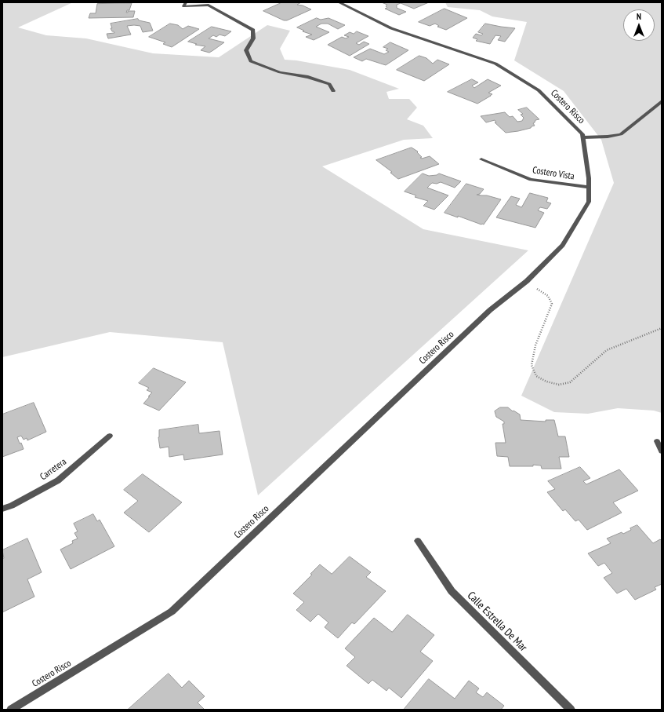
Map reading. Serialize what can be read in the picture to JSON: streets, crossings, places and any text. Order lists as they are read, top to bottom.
{
  "streets": {
    "street": [
      "Costero Risco",
      "Costero Vista",
      "Carretera",
      "Calle Estrella De Mar"
    ]
  },
  "crossings": [
    ["Costero Risco", "Costero Vista"]
  ],
  "north": "top"
}
